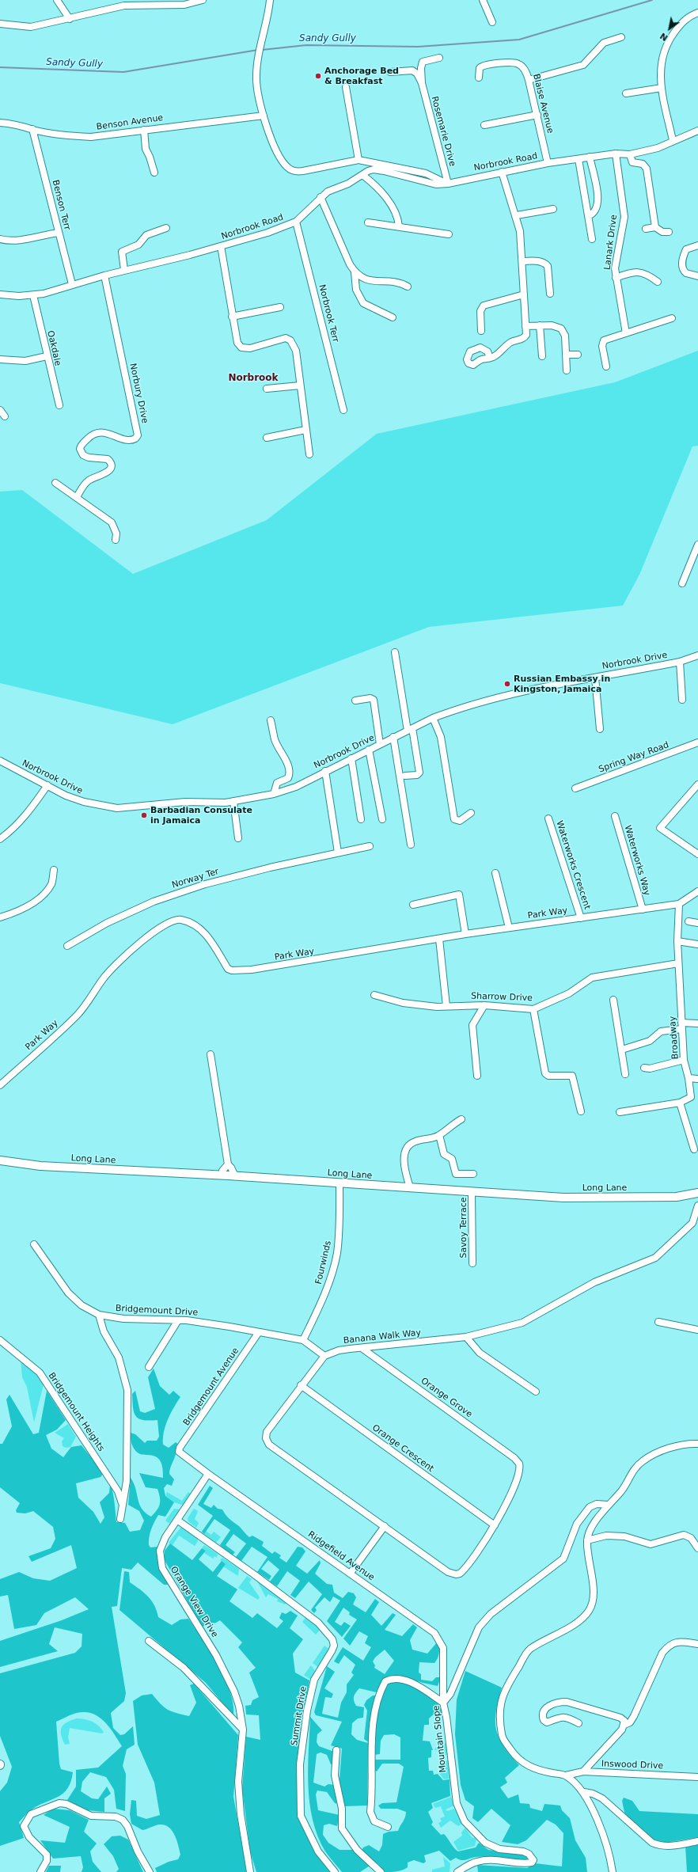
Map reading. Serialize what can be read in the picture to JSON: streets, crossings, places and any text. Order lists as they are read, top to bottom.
{
  "streets": {
    "main road": ["Long Lane"],
    "street": [
      "Blaise Avenue",
      "Benson Avenue",
      "Rosemarie Drive",
      "Norbrook Road",
      "Benson Terr",
      "Lanark Drive",
      "Norbrook Terr",
      "Oakdale",
      "Norbury Drive",
      "Norbrook Drive",
      "Spring Way Road",
      "Waterworks Way",
      "Waterworks Crescent",
      "Norway Ter",
      "Park Way",
      "Sharrow Drive",
      "Broadway",
      "Savoy Terrace",
      "Fourwinds",
      "Bridgemount Drive",
      "Banana Walk Way",
      "Bridgemount Avenue",
      "Orange Grove",
      "Bridgemount Heights",
      "Orange Crescent",
      "Ridgefield Avenue",
      "Orange View Drive",
      "Summit Drive",
      "Mountain Slope",
      "Inswood Drive"
    ]
  },
  "crossings": [
    ["Blaise Avenue", "Norbrook Road"],
    ["Benson Avenue", "Benson Terr"],
    ["Rosemarie Drive", "Norbrook Road"],
    ["Norbrook Road", "Benson Terr"],
    ["Norbrook Road", "Lanark Drive"],
    ["Norbrook Road", "Norbrook Terr"],
    ["Norbrook Road", "Oakdale"],
    ["Norbrook Road", "Norbury Drive"],
    ["Waterworks Way", "Park Way"],
    ["Waterworks Crescent", "Park Way"],
    ["Park Way", "Broadway"],
    ["Sharrow Drive", "Broadway"],
    ["Long Lane", "Savoy Terrace"],
    ["Long Lane", "Fourwinds"],
    ["Fourwinds", "Bridgemount Drive"],
    ["Bridgemount Drive", "Banana Walk Way"],
    ["Bridgemount Drive", "Bridgemount Avenue"],
    ["Bridgemount Drive", "Bridgemount Heights"],
    ["Banana Walk Way", "Orange Grove"],
    ["Bridgemount Avenue", "Ridgefield Avenue"],
    ["Orange Grove", "Orange Crescent"],
    ["Ridgefield Avenue", "Orange View Drive"],
    ["Ridgefield Avenue", "Mountain Slope"],
    ["Orange View Drive", "Summit Drive"]
  ],
  "districts": ["Norbrook"],
  "water": ["Sandy Gully"],
  "places": ["Anchorage Bed & Breakfast", "Russian Embassy in Kingston, Jamaica", "Barbadian Consulate in Jamaica"],
  "north": "bottom left"
}
